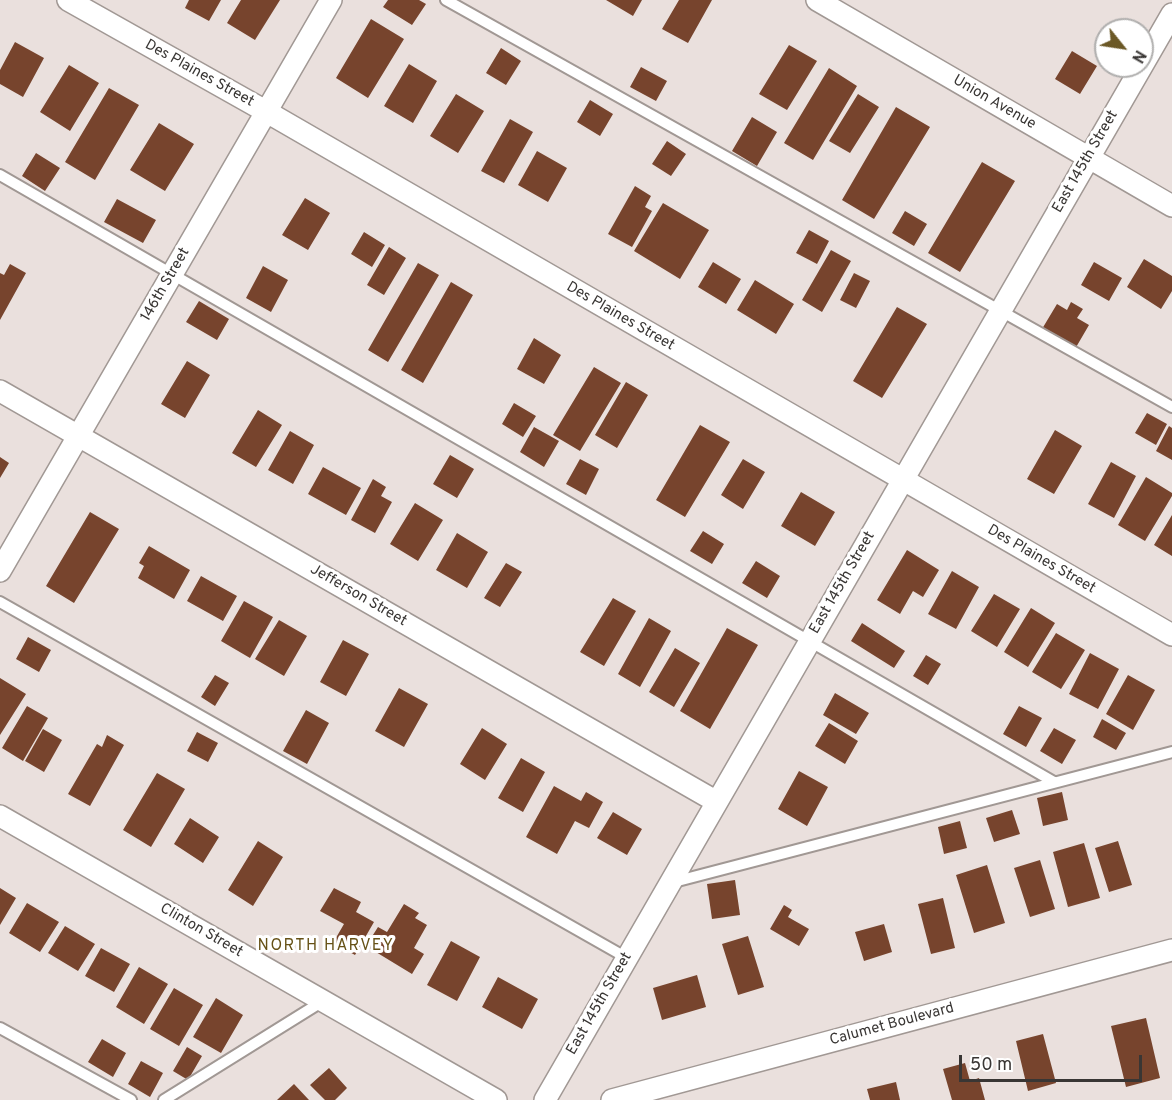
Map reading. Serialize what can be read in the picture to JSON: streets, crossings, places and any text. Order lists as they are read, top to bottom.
{
  "streets": {
    "street": [
      "Des Plaines Street",
      "Union Avenue",
      "East 145th Street",
      "146th Street",
      "Jefferson Street",
      "Clinton Street",
      "Calumet Boulevard"
    ]
  },
  "crossings": [
    ["Des Plaines Street", "East 145th Street"],
    ["Des Plaines Street", "146th Street"],
    ["Union Avenue", "East 145th Street"],
    ["East 145th Street", "Jefferson Street"],
    ["146th Street", "Jefferson Street"]
  ],
  "districts": ["NORTH HARVEY"],
  "scale_bar": "50 m",
  "north": "bottom right"
}
